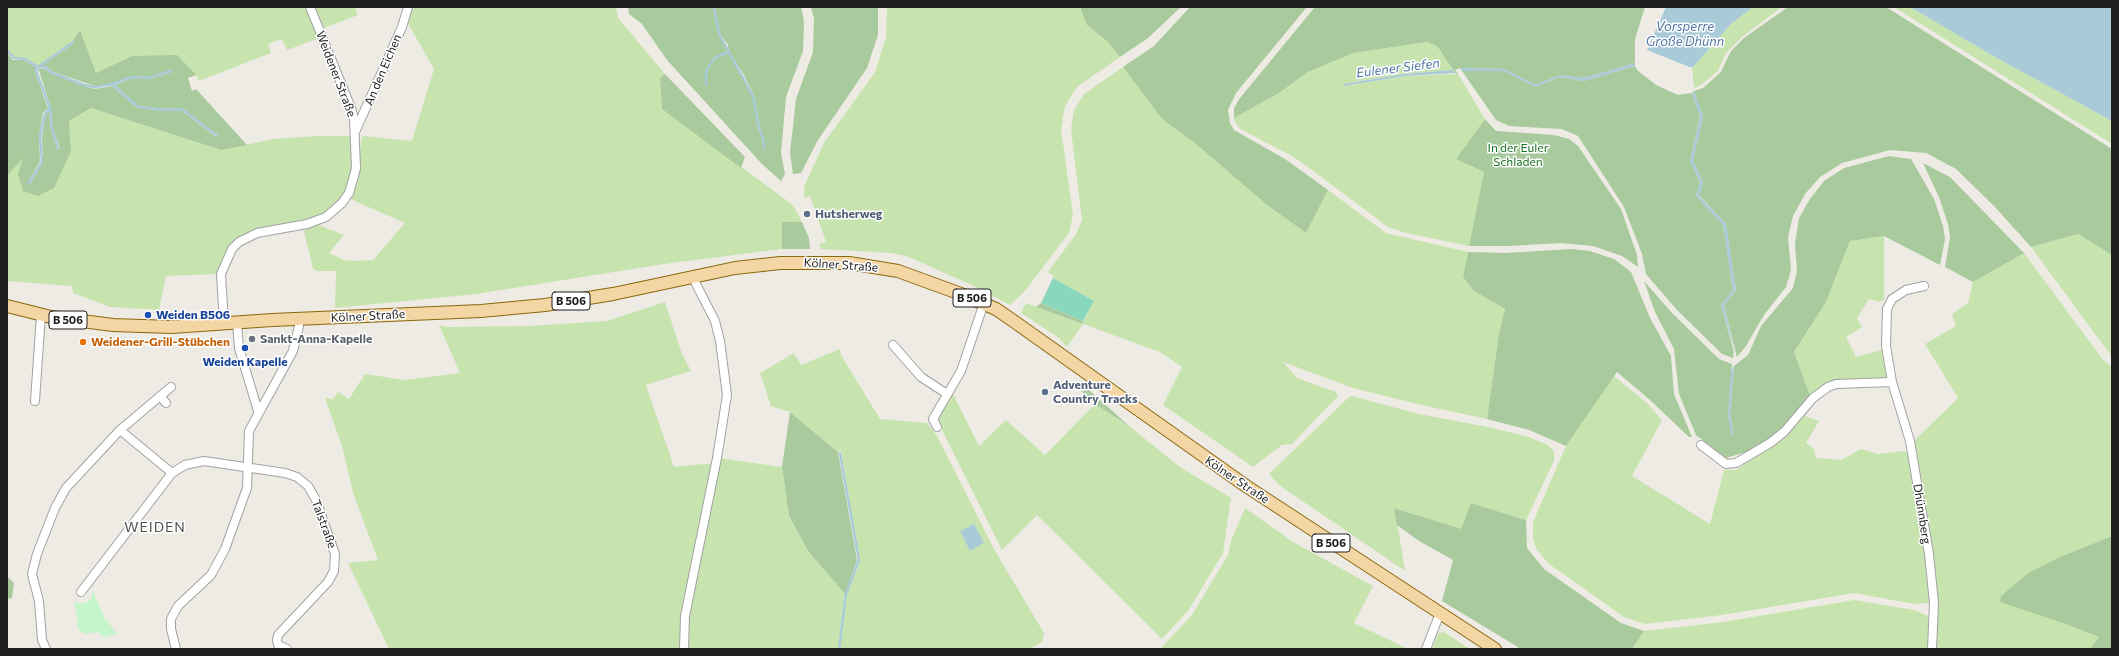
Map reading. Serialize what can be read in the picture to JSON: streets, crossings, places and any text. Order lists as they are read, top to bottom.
{
  "streets": {
    "main road": ["Kölner Straße", "B 506"],
    "street": [
      "An den Eichen",
      "Weidener Straße",
      "Dhünnberg",
      "Talstraße"
    ]
  },
  "crossings": [
    ["An den Eichen", "Weidener Straße"],
    ["Weidener Straße", "Kölner Straße"]
  ],
  "districts": ["WEIDEN"],
  "water": ["Vorsperre Große Dhünn", "Eulener Siefen"],
  "parks": ["In der Euler Schladen"],
  "places": [
    "Hutsherweg",
    "Weiden B506",
    "Sankt-Anna-Kapelle",
    "Weidener-Grill-Stübchen",
    "Weiden Kapelle",
    "Adventure Country Tracks"
  ]
}
